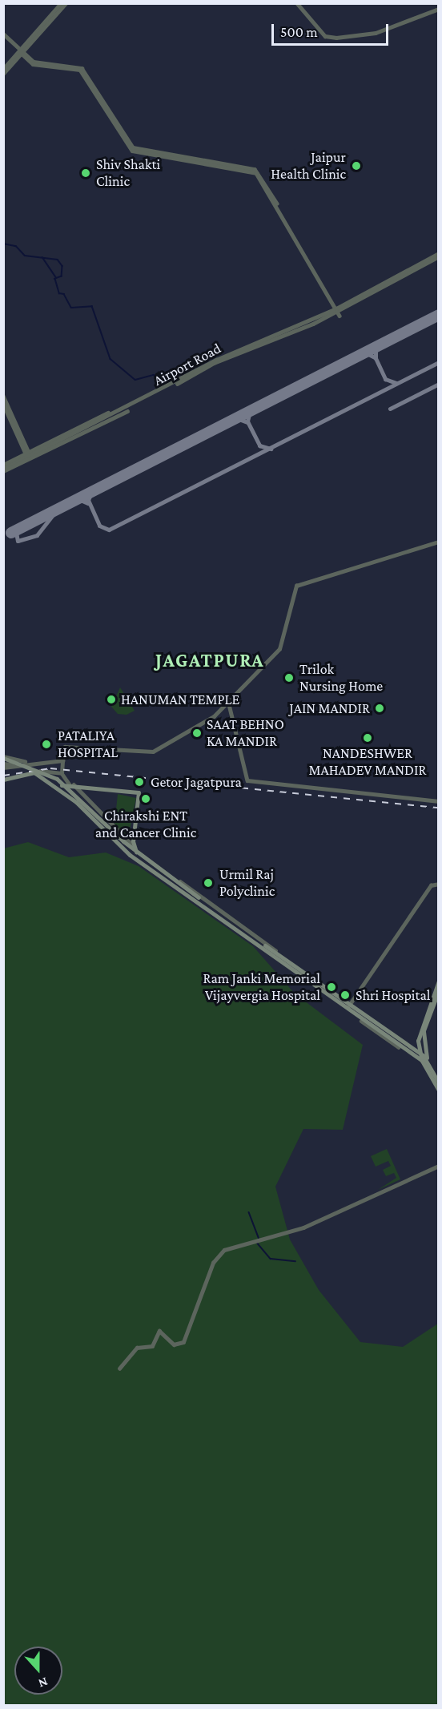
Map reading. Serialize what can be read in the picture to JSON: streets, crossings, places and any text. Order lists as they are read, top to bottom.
{
  "streets": {
    "street": ["Airport Road"]
  },
  "districts": ["JAGATPURA"],
  "places": [
    "Jaipur Health Clinic",
    "Shiv Shakti Clinic",
    "Trilok Nursing Home",
    "HANUMAN TEMPLE",
    "JAIN MANDIR",
    "SAAT BEHNO KA MANDIR",
    "NANDESHWER MAHADEV MANDIR",
    "PATALIYA HOSPITAL",
    "Getor Jagatpura",
    "Chirakshi ENT and Cancer Clinic",
    "Urmil Raj Polyclinic",
    "Ram Janki Memorial Vijayvergia Hospital",
    "Shri Hospital"
  ],
  "scale_bar": "500 m",
  "north": "bottom"
}
